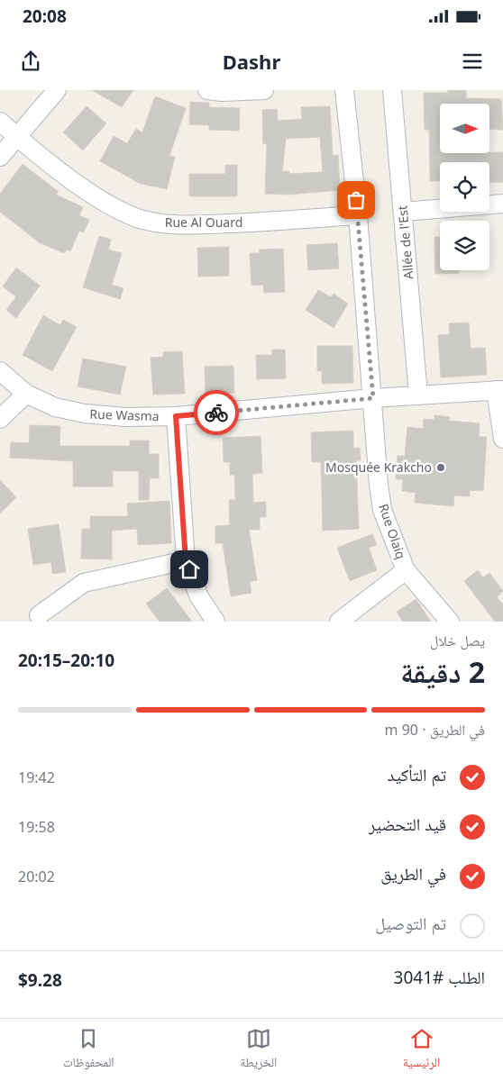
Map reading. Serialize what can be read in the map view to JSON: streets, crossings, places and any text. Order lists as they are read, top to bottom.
{
  "streets": {
    "street": [
      "Rue Al Ouard",
      "Allée de l'Est",
      "Rue Wasma",
      "Rue Olaiq"
    ]
  },
  "crossings": [
    ["Allée de l'Est", "Rue Wasma"],
    ["Rue Wasma", "Rue Olaiq"]
  ],
  "places": ["Mosquée Krakcho"],
  "north": "right",
  "page": {
    "status": "20:08",
    "header": "Dashr",
    "heading": ["2 دقيقة", "يصل خلال", "20:10–20:15"],
    "panel": ["الطلب #3041", "$9.28"],
    "bar": "في الطريق · 90 m",
    "list": [
      ["تم التأكيد", "19:42"],
      ["قيد التحضير", "19:58"],
      ["في الطريق", "20:02"],
      "تم التوصيل"
    ],
    "tabs": ["الرئيسية", "الخريطة", "المحفوظات"]
  }
}
